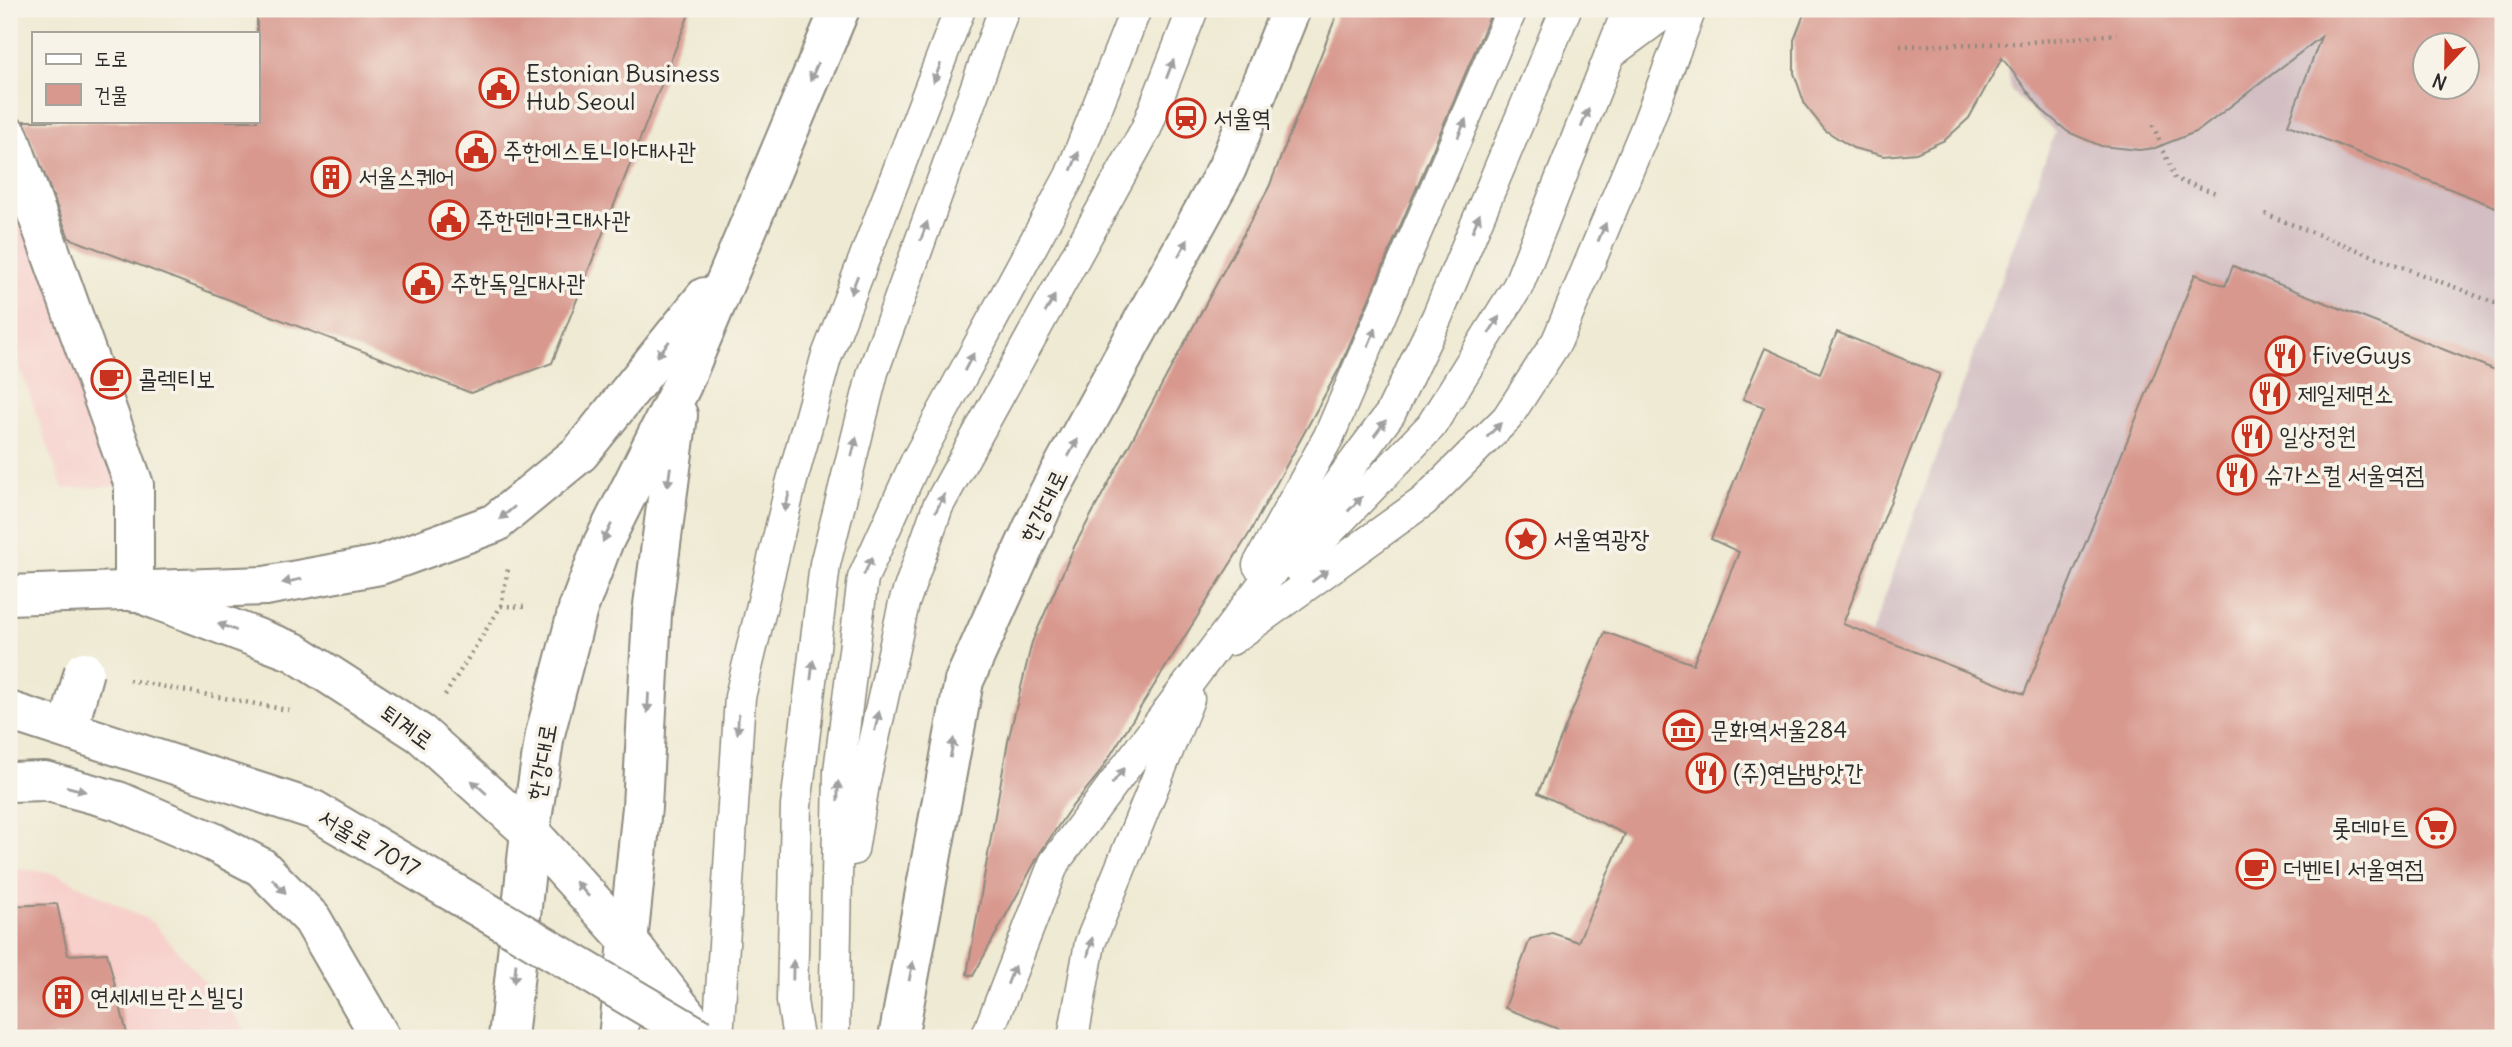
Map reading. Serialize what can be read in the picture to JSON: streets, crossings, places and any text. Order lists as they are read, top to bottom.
{
  "streets": {
    "main road": ["한강대로", "퇴계로", "서울로 7017"]
  },
  "crossings": [
    ["한강대로", "퇴계로"],
    ["퇴계로", "서울로 7017"]
  ],
  "places": {
    "public building": [
      "Estonian Business Hub Seoul",
      "주한에스토니아대사관",
      "주한덴마크대사관",
      "주한독일대사관"
    ],
    "station": ["서울역"],
    "building": ["서울스퀘어", "연세세브란스빌딩"],
    "restaurant": [
      "FiveGuys",
      "제일제면소",
      "일상정원",
      "슈가스컬 서울역점",
      "(주)연남방앗간"
    ],
    "cafe": ["콜렉티보", "더벤티 서울역점"],
    "place": ["서울역광장"],
    "museum": ["문화역서울284"],
    "supermarket": ["롯데마트"]
  },
  "legend": ["도로", "건물"],
  "north": "bottom"
}
